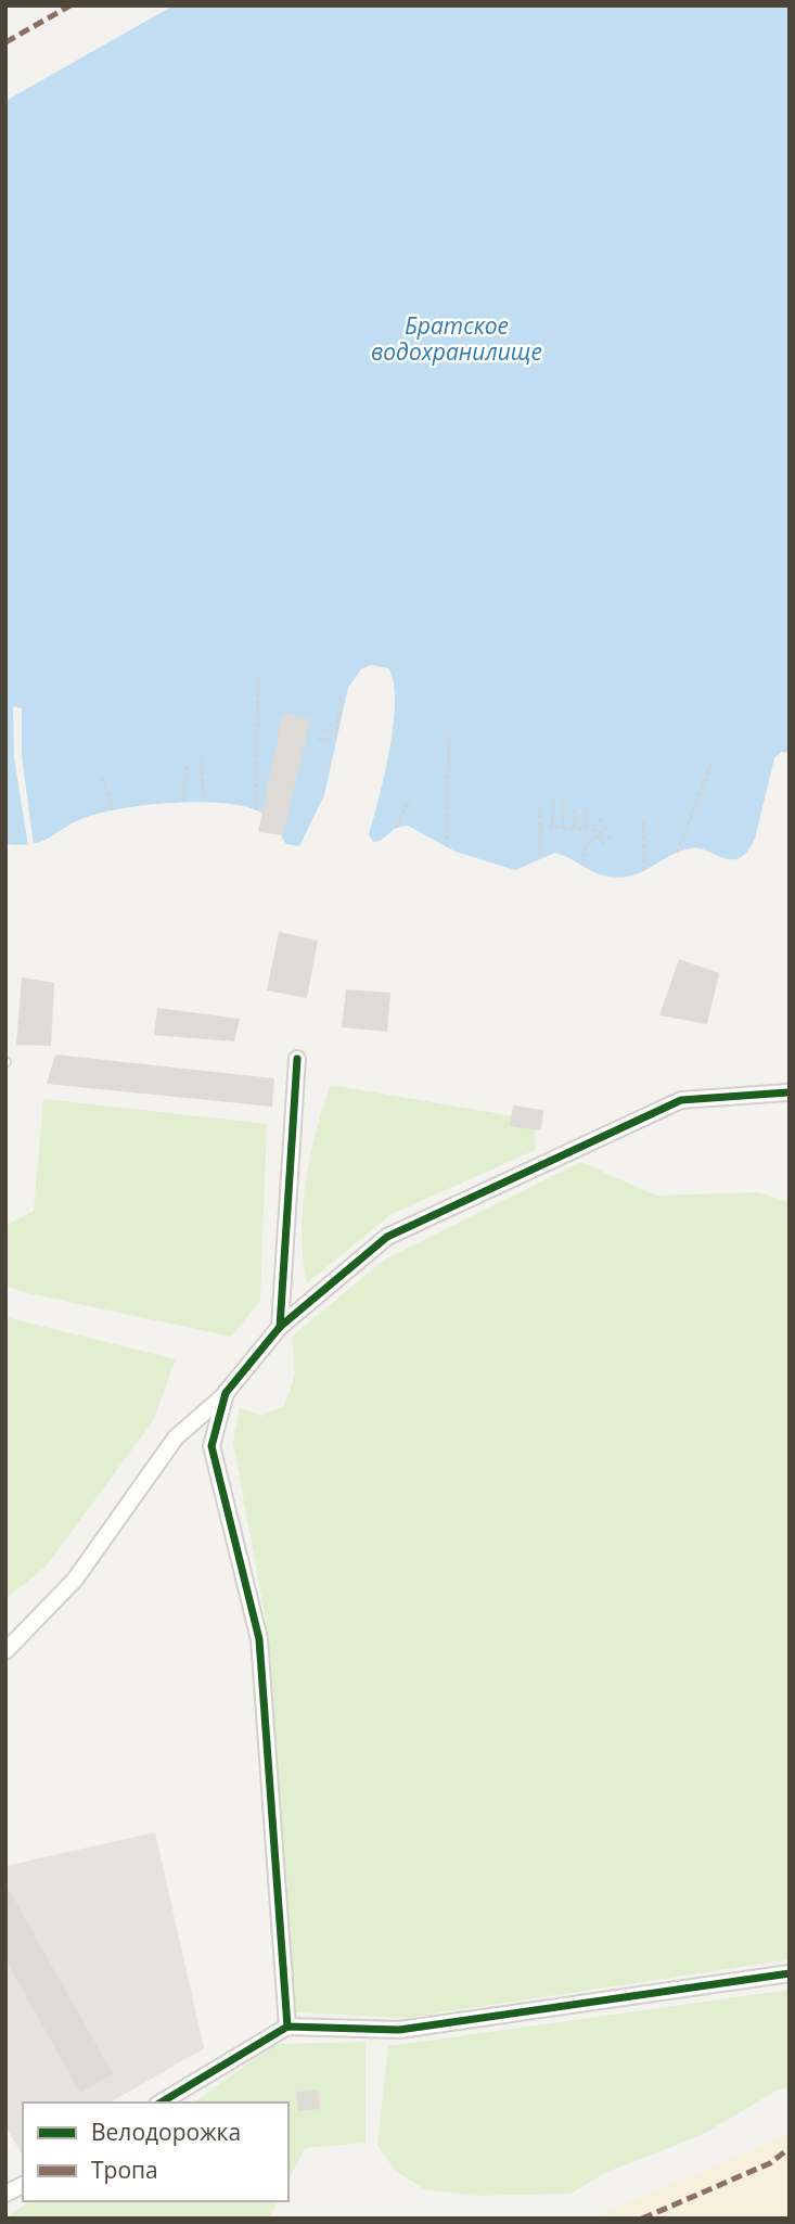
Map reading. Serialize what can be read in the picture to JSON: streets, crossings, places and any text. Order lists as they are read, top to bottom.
{
  "water": ["Братское водохранилище"],
  "legend": ["Велодорожка", "Тропа"]
}
